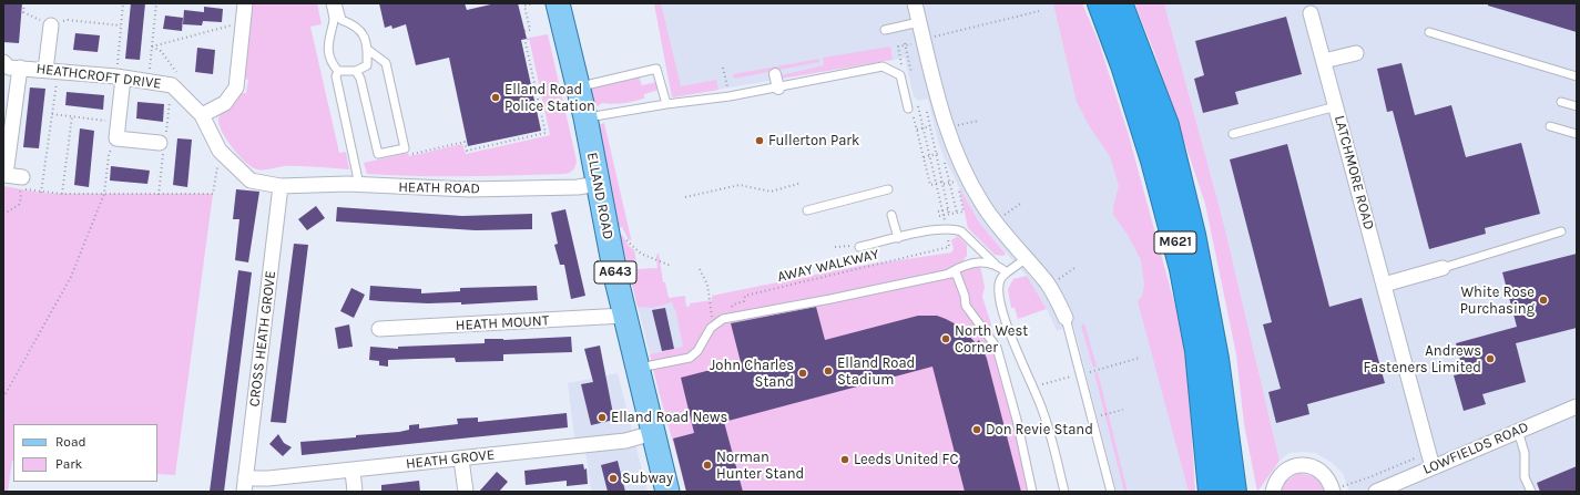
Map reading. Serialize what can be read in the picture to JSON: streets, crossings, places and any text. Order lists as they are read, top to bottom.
{
  "streets": {
    "highway": ["M621"],
    "main road": ["ELLAND ROAD", "A643"],
    "street": [
      "HEATHCROFT DRIVE",
      "LATCHMORE ROAD",
      "HEATH ROAD",
      "HEATH MOUNT",
      "CROSS HEATH GROVE",
      "LOWFIELDS ROAD",
      "HEATH GROVE"
    ],
    "path": ["AWAY WALKWAY"]
  },
  "crossings": [
    ["HEATHCROFT DRIVE", "HEATH ROAD"],
    ["HEATHCROFT DRIVE", "CROSS HEATH GROVE"],
    ["LATCHMORE ROAD", "LOWFIELDS ROAD"],
    ["HEATH ROAD", "ELLAND ROAD"],
    ["HEATH ROAD", "CROSS HEATH GROVE"],
    ["ELLAND ROAD", "HEATH MOUNT"],
    ["ELLAND ROAD", "HEATH GROVE"],
    ["CROSS HEATH GROVE", "HEATH GROVE"]
  ],
  "places": [
    "Elland Road Police Station",
    "Fullerton Park",
    "White Rose Purchasing",
    "North West Corner",
    "Andrews Fasteners Limited",
    "Elland Road Stadium",
    "John Charles Stand",
    "Elland Road News",
    "Don Revie Stand",
    "Leeds United FC",
    "Norman Hunter Stand",
    "Subway"
  ],
  "legend": ["Road", "Park"]
}
